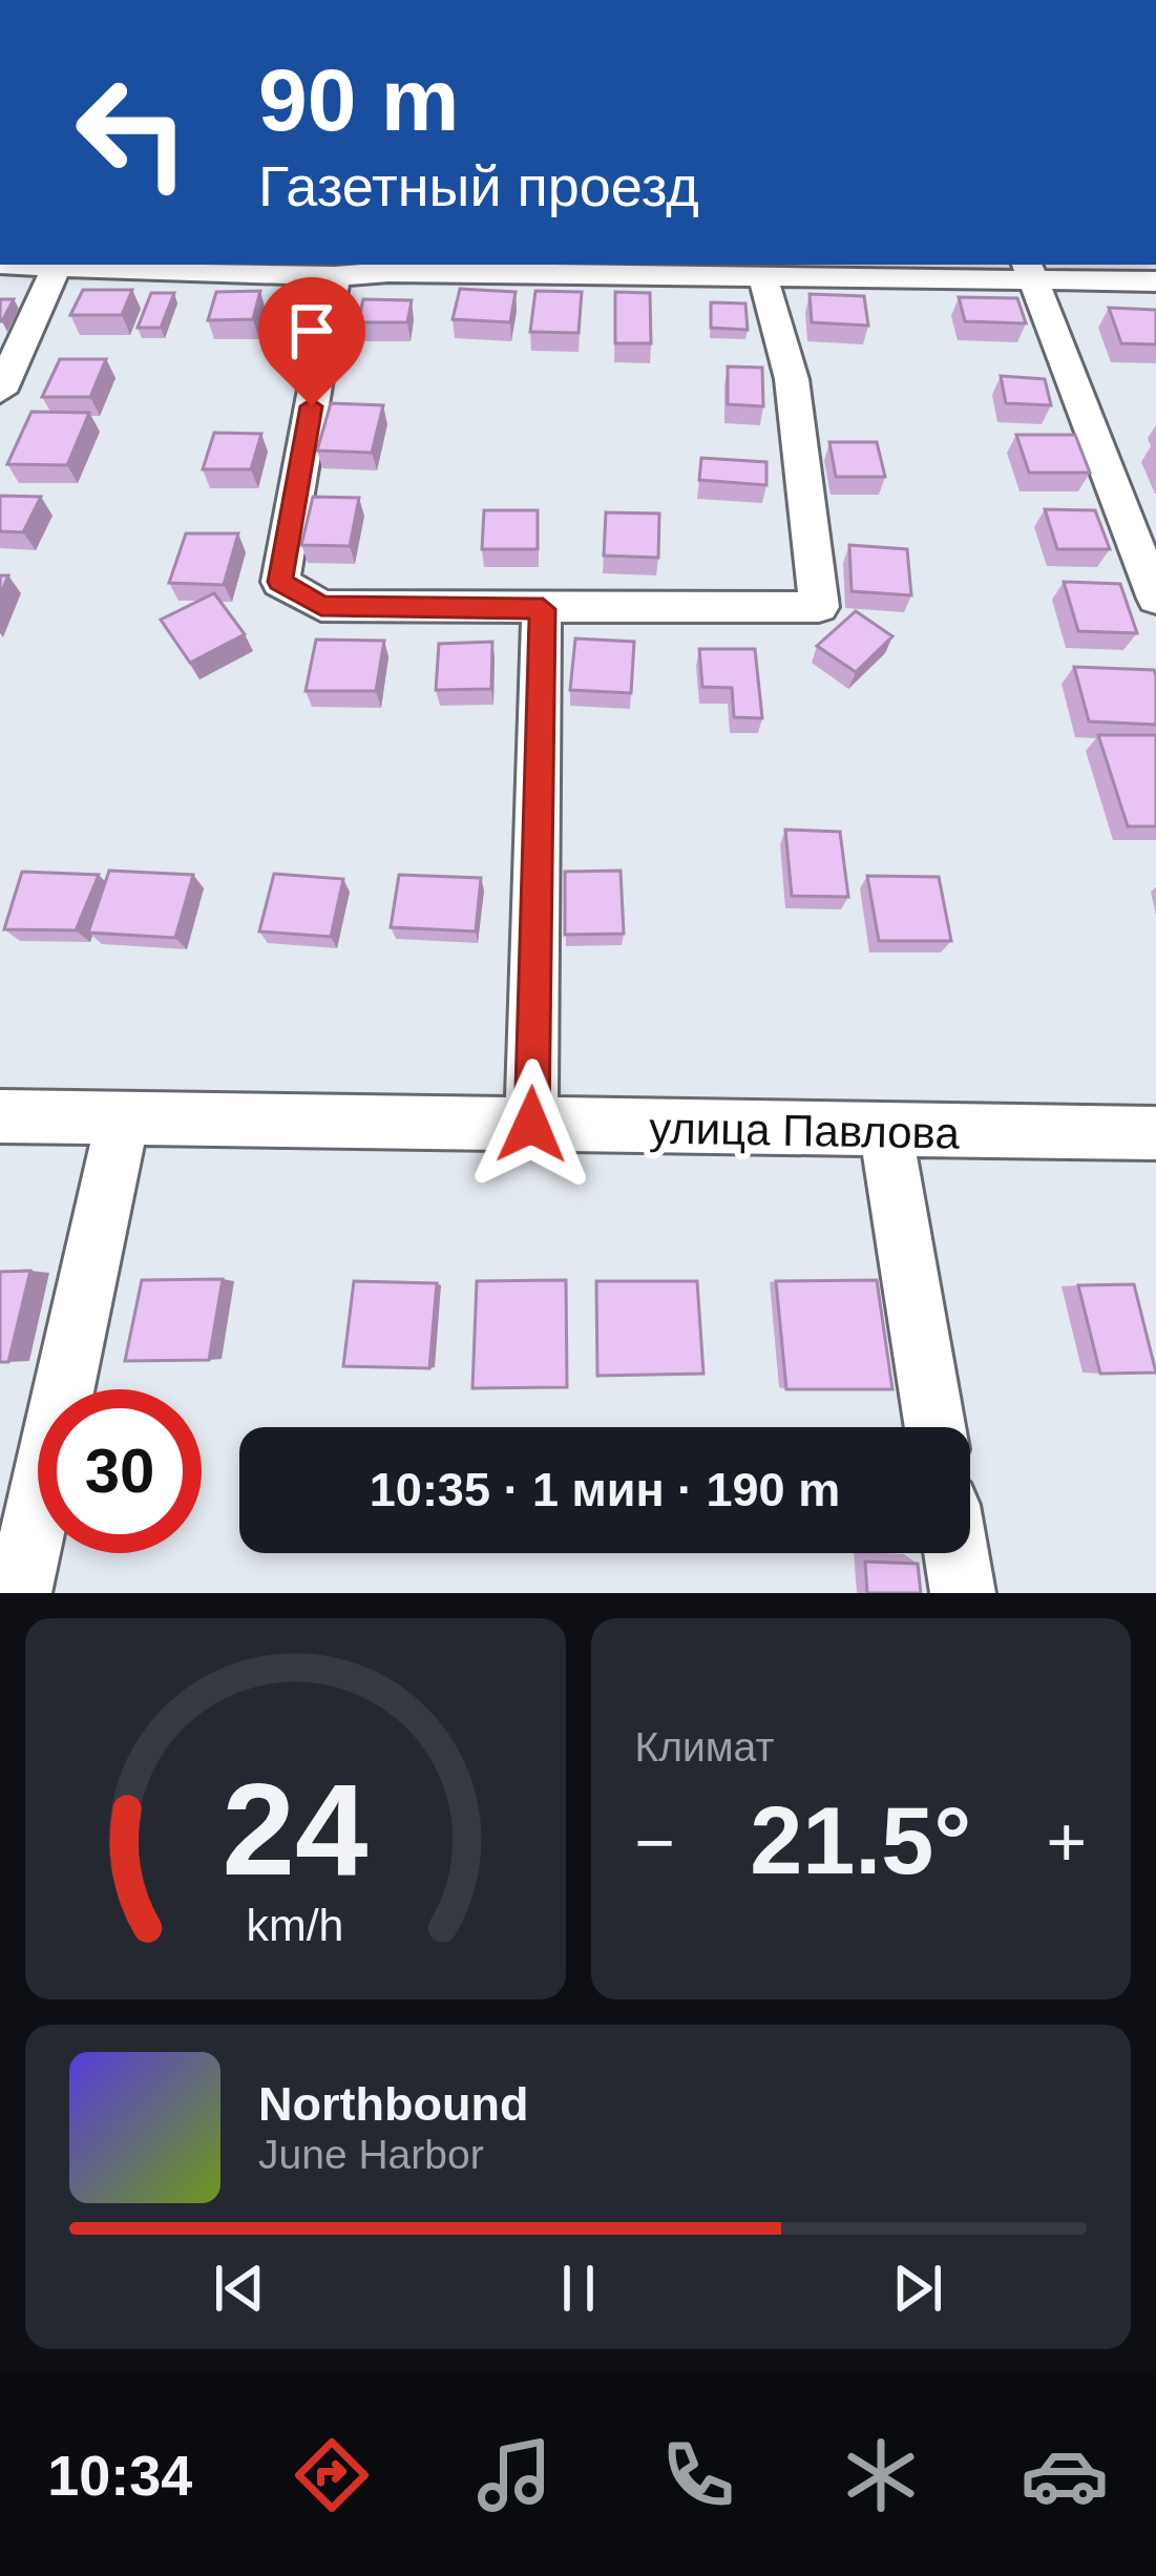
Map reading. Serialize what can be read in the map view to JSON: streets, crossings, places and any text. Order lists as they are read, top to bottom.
{
  "streets": {
    "street": ["улица Павлова"]
  },
  "page": {
    "turn": ["90 m", "Газетный проезд"],
    "limit": "30",
    "trip": "10:35 · 1 мин · 190 m",
    "tile": "Климат",
    "heat": ["−", "21.5°", "+"],
    "song": ["Northbound", "June Harbor"],
    "tabs": "10:34",
    "gauge": ["24", "km/h"]
  }
}
